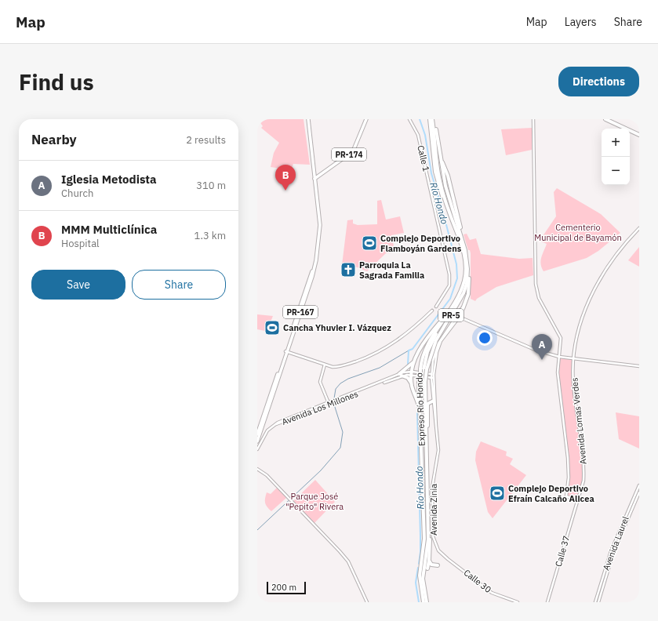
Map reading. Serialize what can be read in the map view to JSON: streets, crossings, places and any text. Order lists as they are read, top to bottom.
{
  "streets": {
    "highway": ["PR-5", "Expreso Río Hondo"],
    "main road": ["PR-174", "PR-167"],
    "street": [
      "Calle 1",
      "Avenida Los Millones",
      "Avenida Lomas Verdes",
      "Avenida Zinia",
      "Avenida Laurel",
      "Calle 37",
      "Calle 30"
    ]
  },
  "crossings": [
    ["PR-174", "PR-167"],
    ["Avenida Los Millones", "Avenida Zinia"],
    ["Avenida Lomas Verdes", "Calle 37"],
    ["Avenida Zinia", "Calle 30"]
  ],
  "water": ["Río Hondo"],
  "parks": ["Cementerio Municipal de Bayamón", "Parque José \"Pepito\" Rivera"],
  "places": {
    "sports": ["Complejo Deportivo Flamboyán Gardens", "Cancha Yhuvier I. Vázquez", "Complejo Deportivo Efraín Calcaño Alicea"],
    "church": ["Parroquia La Sagrada Familia"]
  },
  "scale_bar": "200 m",
  "page": {
    "header": "Map",
    "nav": ["Map", "Layers", "Share"],
    "buttons": [
      "Directions",
      ["Save", "Share"]
    ],
    "title": "Find us",
    "heading": ["Nearby", "2 results"],
    "map_buttons": ["+", "−"],
    "list": [
      {
        "mark": "A",
        "name": "Iglesia Metodista",
        "note": "Church",
        "value": "310 m"
      },
      {
        "mark": "B",
        "name": "MMM Multiclínica",
        "note": "Hospital",
        "value": "1.3 km"
      }
    ],
    "pins": ["B", "A"],
    "scale": "200 m"
  }
}
